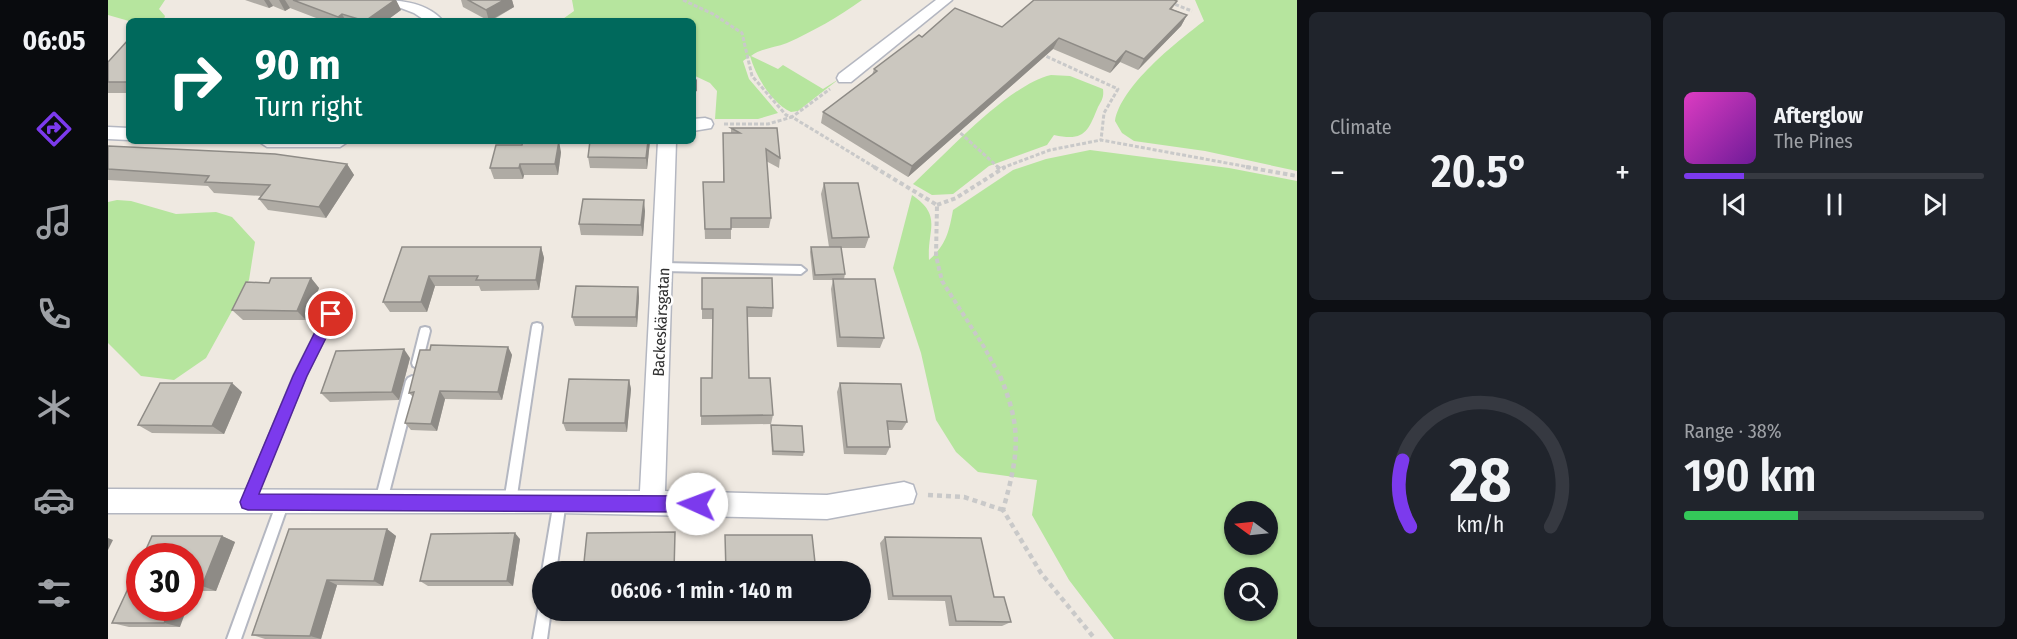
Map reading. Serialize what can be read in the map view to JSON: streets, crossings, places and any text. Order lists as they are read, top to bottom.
{
  "streets": {
    "street": ["Backeskärsgatan"]
  },
  "north": "left",
  "page": {
    "tabs": "06:05",
    "tile": [
      "Climate",
      ["Range · 38%", "190 km"]
    ],
    "turn": ["90 m", "Turn right"],
    "song": ["Afterglow", "The Pines"],
    "heat": ["−", "20.5°", "+"],
    "limit": "30",
    "trip": "06:06 · 1 min · 140 m",
    "gauge": ["28", "km/h"]
  }
}
